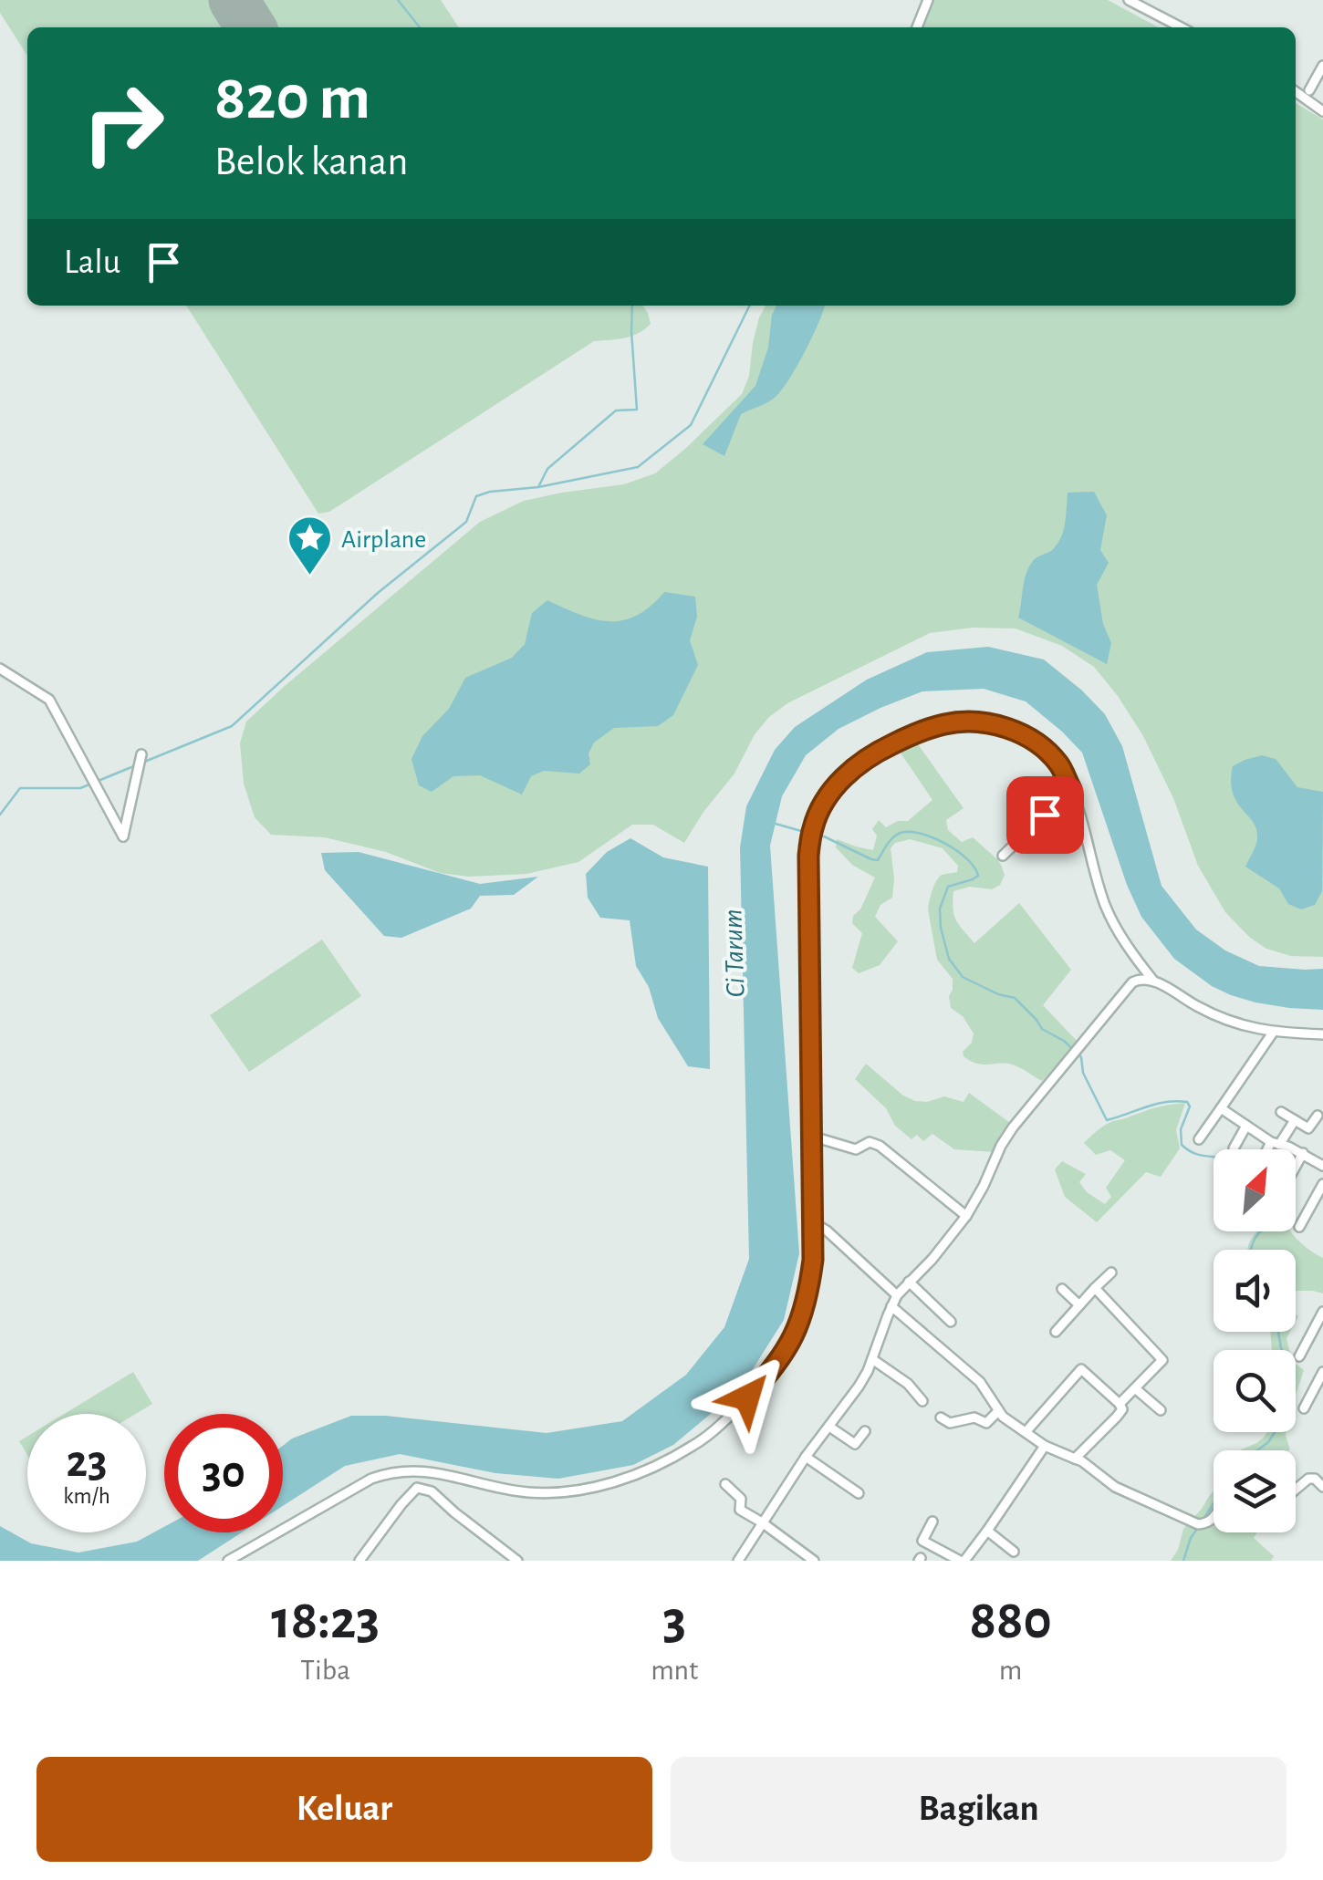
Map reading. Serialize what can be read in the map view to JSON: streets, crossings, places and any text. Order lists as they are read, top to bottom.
{
  "water": ["Ci Tarum"],
  "places": {
    "place": ["Airplane"]
  },
  "north": "top right",
  "page": {
    "turn": ["820 m", "Belok kanan"],
    "then": "Lalu",
    "speed": "23 km/h",
    "limit": "30",
    "eta": [
      "18:23",
      "Tiba",
      "3",
      "mnt",
      "880",
      "m"
    ],
    "buttons": ["Keluar", "Bagikan"]
  }
}
